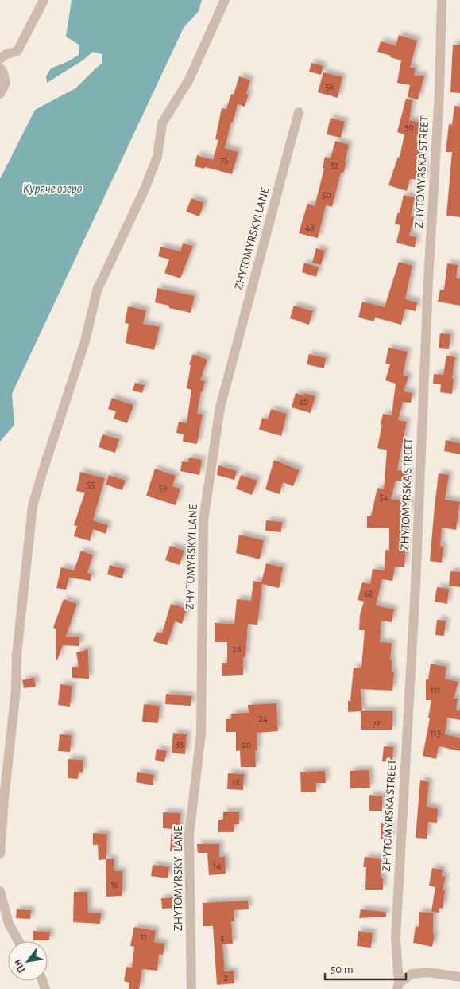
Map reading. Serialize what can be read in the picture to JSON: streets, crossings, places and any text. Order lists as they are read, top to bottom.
{
  "streets": {
    "street": ["ZHYTOMYRSKA STREET", "ZHYTOMYRSKYI LANE"]
  },
  "water": ["Куряче озеро"],
  "house_numbers": [
    "56",
    "30",
    "75",
    "52",
    "50",
    "48",
    "40",
    "55",
    "59",
    "54",
    "62",
    "28",
    "111",
    "24",
    "72",
    "113",
    "33",
    "20",
    "18",
    "14",
    "15",
    "11",
    "4",
    "2"
  ],
  "scale_bar": "50 m",
  "north": "bottom left"
}
